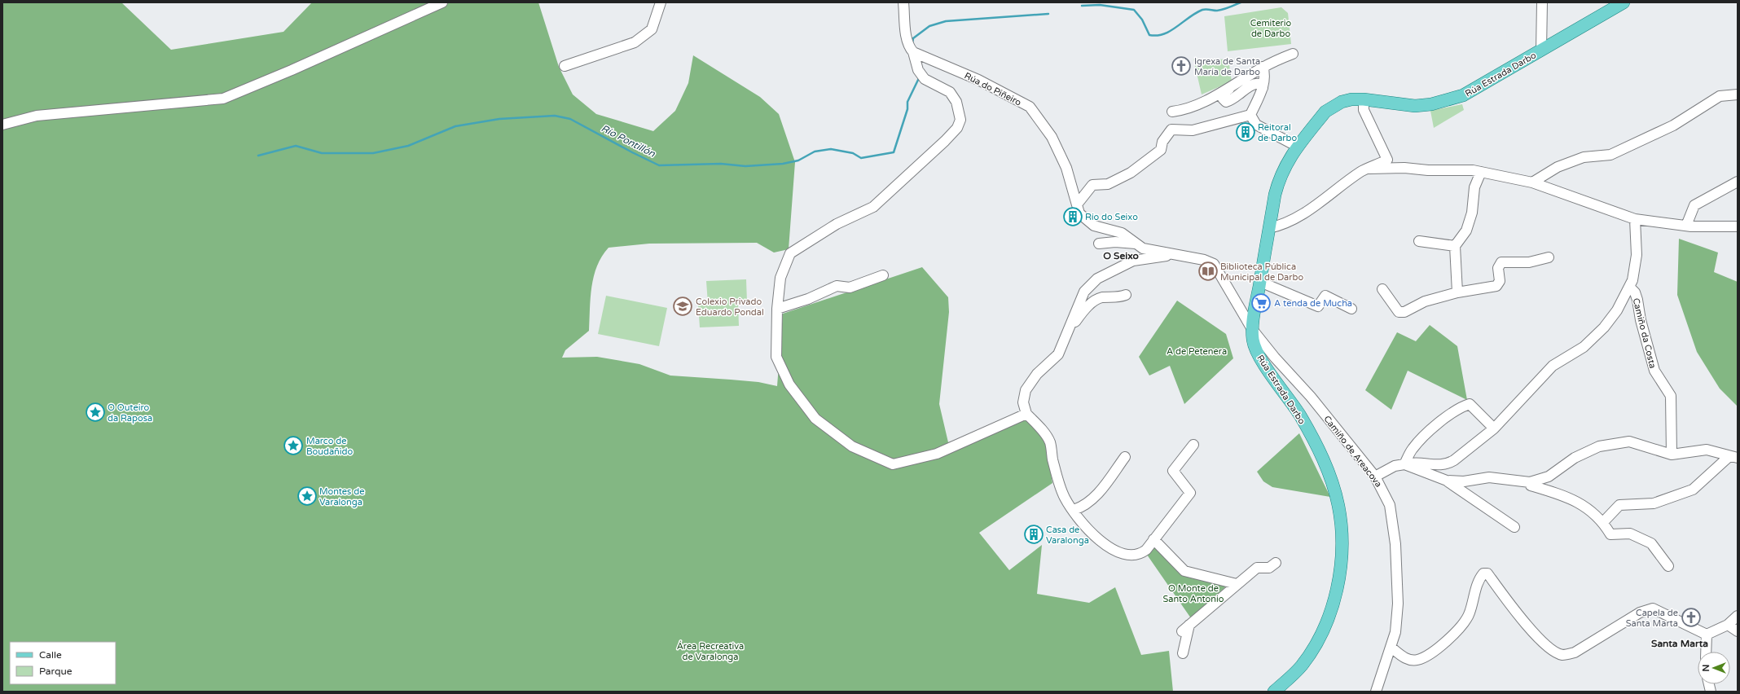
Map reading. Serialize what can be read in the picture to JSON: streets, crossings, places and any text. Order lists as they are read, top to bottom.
{
  "streets": {
    "main road": ["Rúa Estrada Darbo"],
    "street": ["Rúa do Piñeiro", "Camiño da Costa", "Camiño de Areacova"]
  },
  "crossings": [
    ["Rúa Estrada Darbo", "Rúa do Piñeiro"],
    ["Rúa Estrada Darbo", "Camiño de Areacova"],
    ["Rúa do Piñeiro", "Camiño de Areacova"]
  ],
  "districts": ["O Seixo", "Santa Marta"],
  "water": ["Río Pontillón"],
  "parks": [
    "Cemiterio de Darbo",
    "A de Petenera",
    "O Monte de Santo Antonio",
    "Área Recreativa de Varalonga"
  ],
  "places": {
    "church": ["Igrexa de Santa María de Darbo", "Capela de Santa Marta"],
    "building": ["Reitoral de Darbo", "Río do Seixo", "Casa de Varalonga"],
    "library": ["Biblioteca Pública Municipal de Darbo"],
    "supermarket": ["A tenda de Mucha"],
    "school or university": ["Colexio Privado Eduardo Pondal"],
    "place": ["O Outeiro da Raposa", "Marco de Boudañido", "Montes de Varalonga"]
  },
  "legend": ["Calle", "Parque"],
  "north": "left"
}
